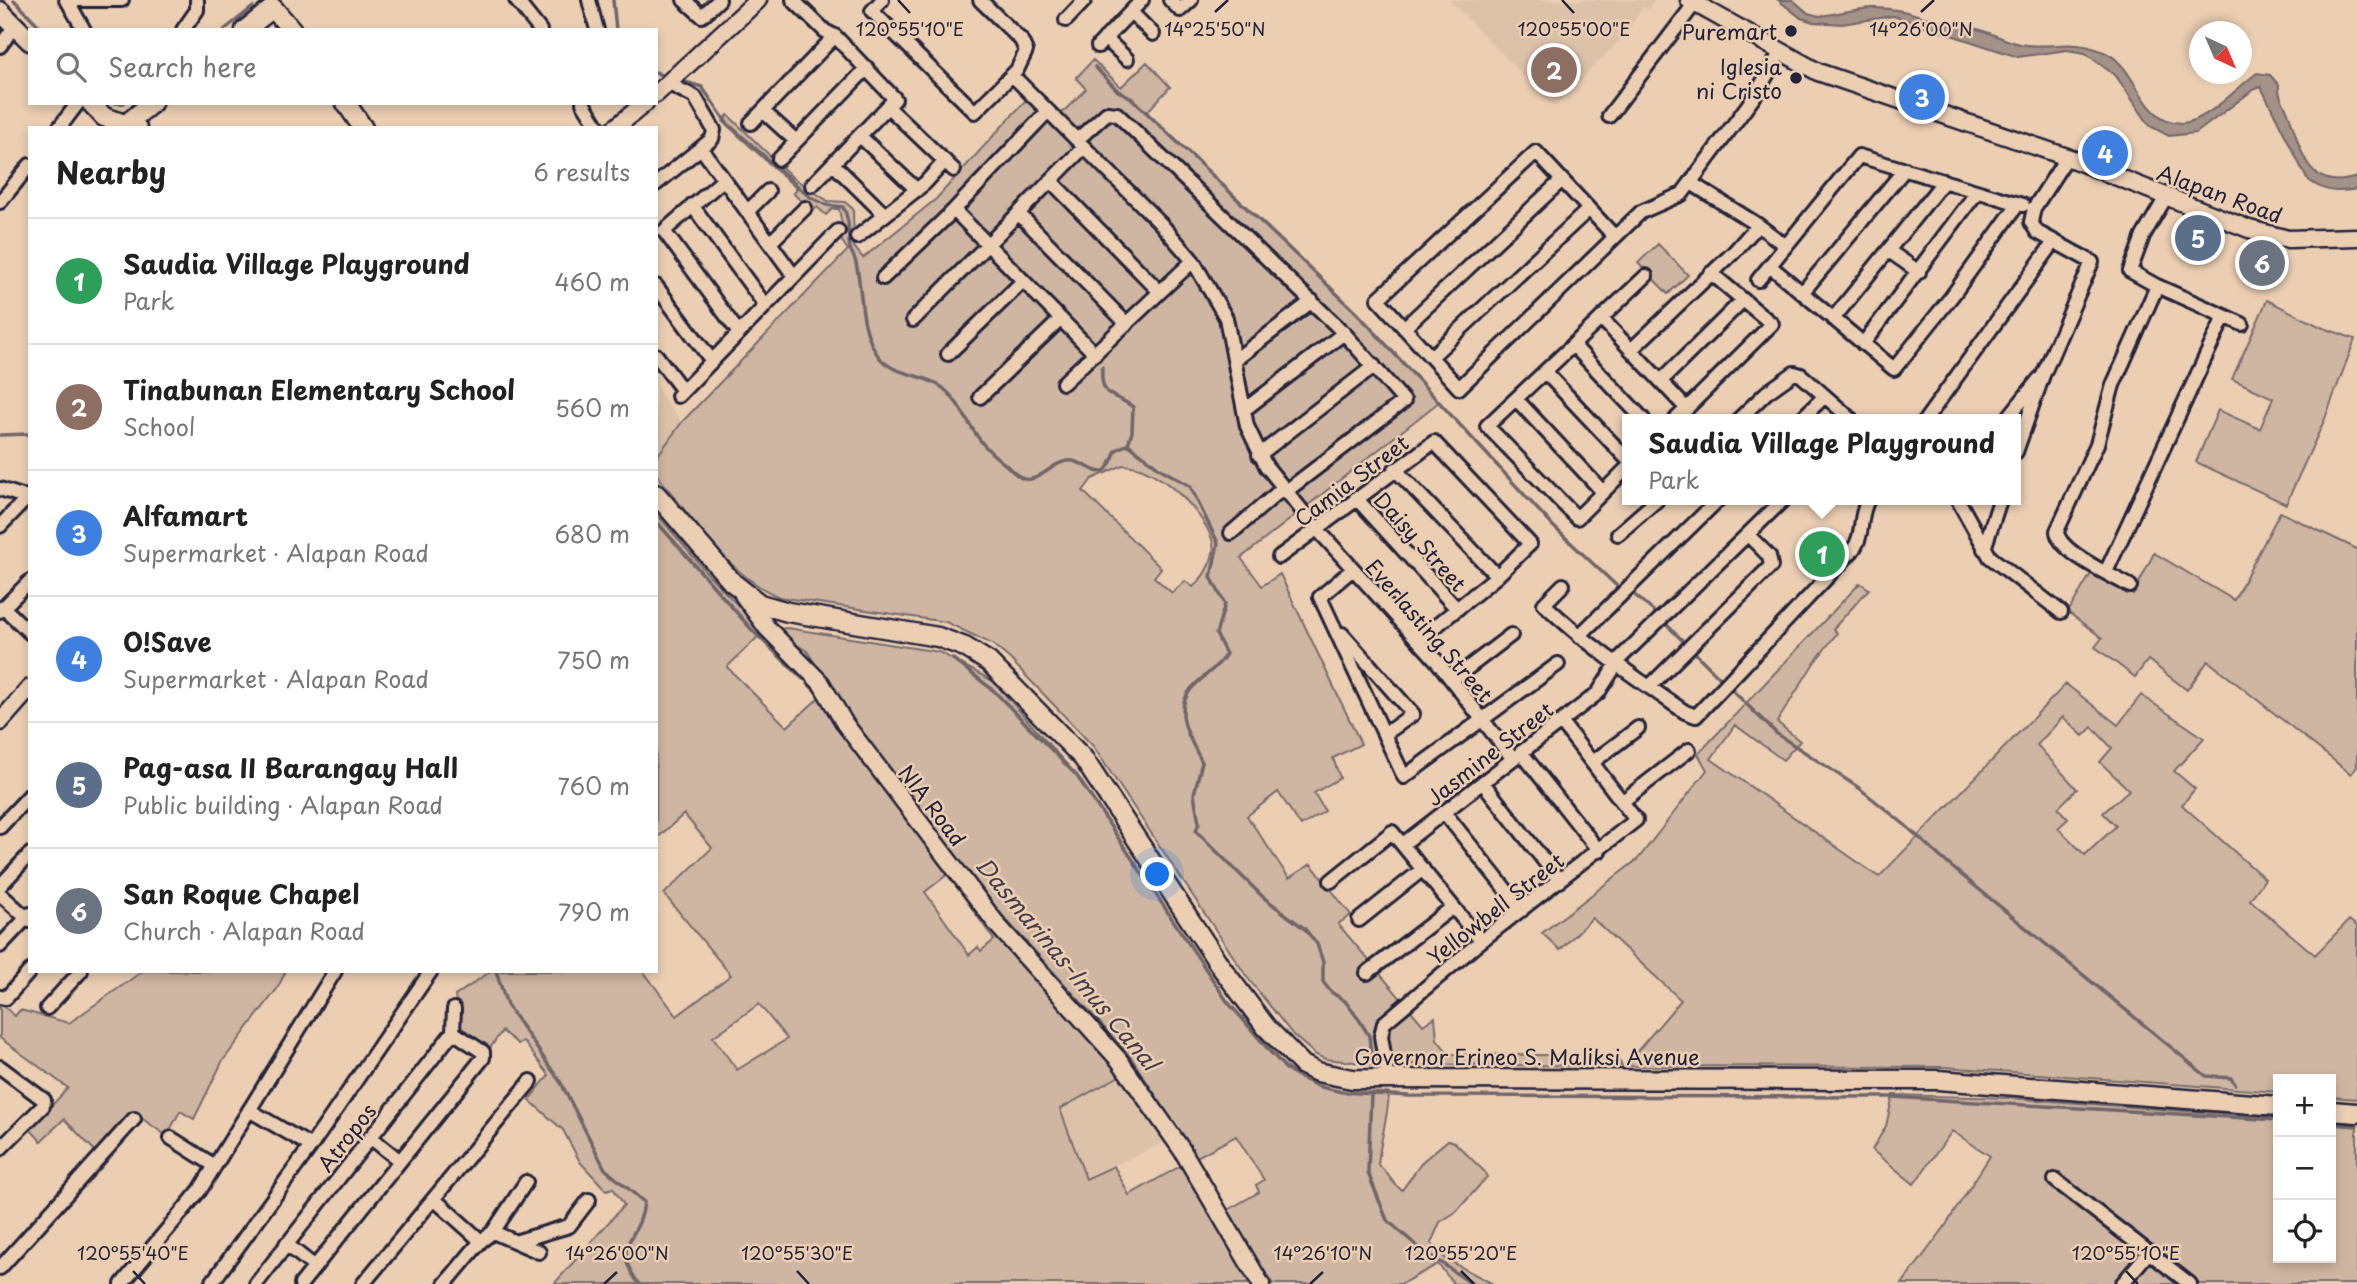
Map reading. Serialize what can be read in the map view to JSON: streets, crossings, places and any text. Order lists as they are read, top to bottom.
{
  "streets": {
    "main road": ["Governor Erineo S. Maliksi Avenue"],
    "street": [
      "Alapan Road",
      "Camia Street",
      "Daisy Street",
      "Everlasting Street",
      "Jasmine Street",
      "NIA Road",
      "Yellowbell Street",
      "Atropos"
    ]
  },
  "crossings": [
    ["Camia Street", "Daisy Street"],
    ["Camia Street", "Everlasting Street"],
    ["Everlasting Street", "Jasmine Street"],
    ["Everlasting Street", "Yellowbell Street"],
    ["NIA Road", "Governor Erineo S. Maliksi Avenue"],
    ["Yellowbell Street", "Governor Erineo S. Maliksi Avenue"]
  ],
  "water": ["Dasmarinas-Imus Canal"],
  "places": ["Puremart", "Iglesia ni Cristo"],
  "north": "bottom right",
  "page": {
    "search": "Search here",
    "pins": [
      "2",
      "3",
      "4",
      "5",
      "6",
      "1"
    ],
    "heading": ["Nearby", "6 results"],
    "list": [
      {
        "mark": "1",
        "name": "Saudia Village Playground",
        "note": "Park",
        "value": "460 m"
      },
      {
        "mark": "2",
        "name": "Tinabunan Elementary School",
        "note": "School",
        "value": "560 m"
      },
      {
        "mark": "3",
        "name": "Alfamart",
        "note": "Supermarket · Alapan Road",
        "value": "680 m"
      },
      {
        "mark": "4",
        "name": "O!Save",
        "note": "Supermarket · Alapan Road",
        "value": "750 m"
      },
      {
        "mark": "5",
        "name": "Pag-asa II Barangay Hall",
        "note": "Public building · Alapan Road",
        "value": "760 m"
      },
      {
        "mark": "6",
        "name": "San Roque Chapel",
        "note": "Church · Alapan Road",
        "value": "790 m"
      }
    ],
    "popup": ["Saudia Village Playground", "Park"],
    "map_buttons": ["+", "−"]
  },
  "coordinates": [
    "14°25'50\"N",
    "14°26'00\"N",
    "120°55'10\"E",
    "120°55'00\"E",
    "120°55'40\"E",
    "120°55'30\"E",
    "120°55'20\"E",
    "14°26'10\"N"
  ]
}
